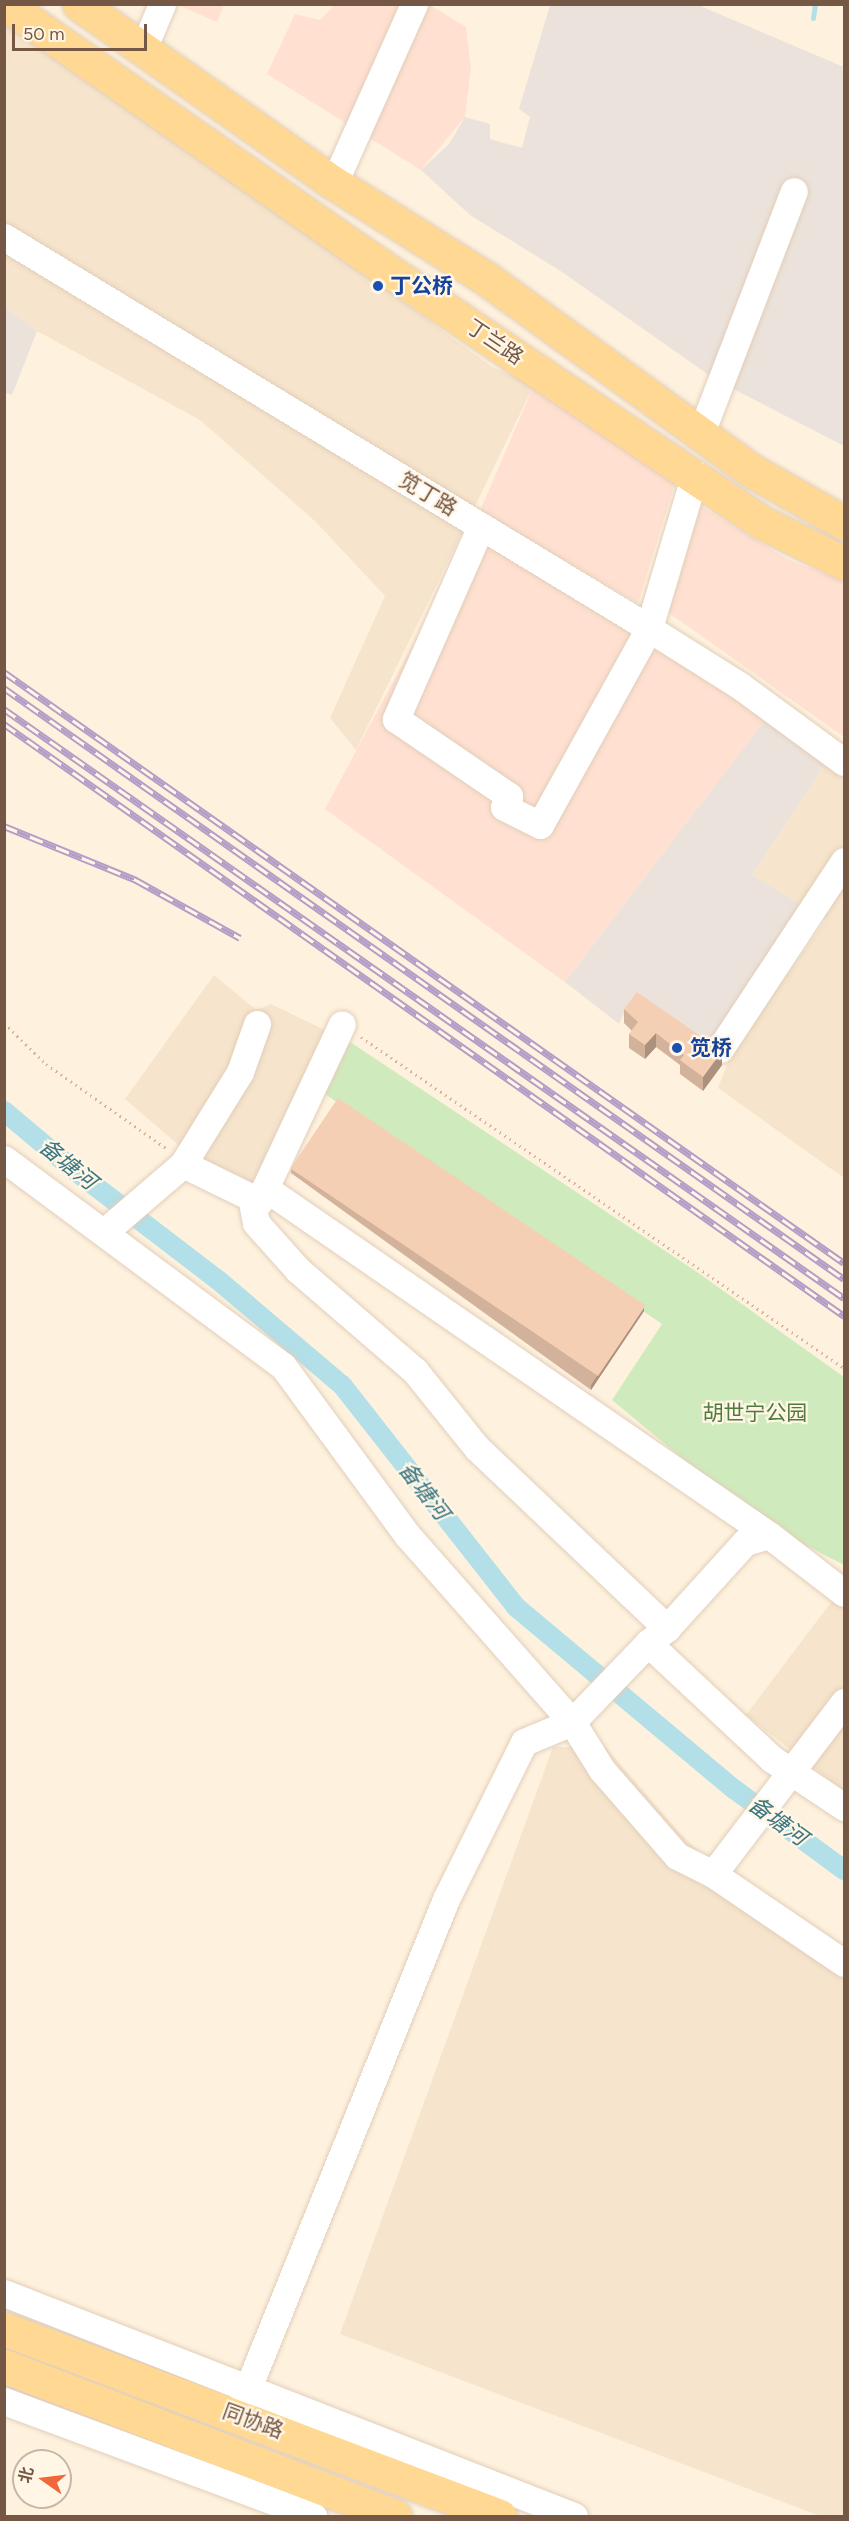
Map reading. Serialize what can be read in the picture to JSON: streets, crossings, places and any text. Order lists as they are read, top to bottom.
{
  "streets": {
    "main road": ["丁兰路", "同协路"],
    "street": ["笕丁路"]
  },
  "water": ["备塘河"],
  "parks": ["胡世宁公园"],
  "places": ["丁公桥", "笕桥"],
  "scale_bar": "50 m",
  "north": "left"
}
